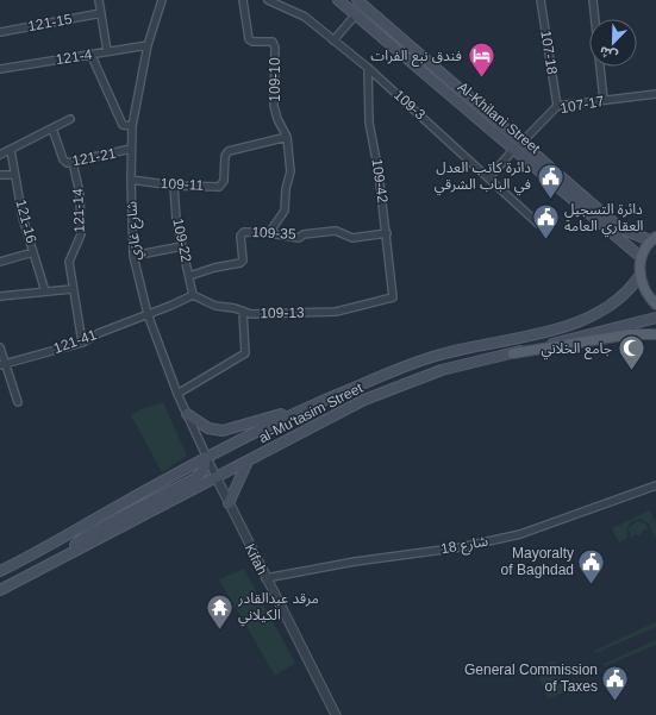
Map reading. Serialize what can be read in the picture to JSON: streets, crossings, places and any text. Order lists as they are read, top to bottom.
{
  "streets": {
    "main road": ["Al-Khilani Street", "al-Mu'tasim Street"],
    "street": [
      "121-15",
      "107-18",
      "121-4",
      "109-10",
      "109-3",
      "107-17",
      "121-21",
      "109-42",
      "109-11",
      "121-14",
      "121-16",
      "شارع غازي",
      "109-35",
      "109-22",
      "109-13",
      "121-41",
      "شارع 18",
      "Kifah"
    ]
  },
  "crossings": [
    ["107-18", "107-17"],
    ["121-4", "شارع غازي"],
    ["109-10", "109-11"],
    ["109-10", "109-35"],
    ["109-3", "107-17"],
    ["109-3", "109-42"],
    ["107-17", "Al-Khilani Street"],
    ["121-21", "121-14"],
    ["121-21", "شارع غازي"],
    ["109-42", "109-35"],
    ["109-42", "109-13"],
    ["109-11", "شارع غازي"],
    ["109-11", "109-22"],
    ["121-14", "121-41"],
    ["شارع غازي", "121-41"],
    ["شارع غازي", "al-Mu'tasim Street"],
    ["شارع غازي", "Kifah"],
    ["109-35", "109-22"],
    ["109-22", "109-13"],
    ["al-Mu'tasim Street", "Kifah"],
    ["شارع 18", "Kifah"]
  ],
  "places": {
    "hotel": ["فندق نبع الفرات"],
    "public building": [
      "دائرة كاتب العدل في الباب الشرقي",
      "دائرة التسجيل العقاري العامة",
      "Mayoralty of Baghdad",
      "General Commission of Taxes"
    ],
    "mosque": ["جامع الخلاني"],
    "temple": ["مرقد عبدالقادر الكيلاني"]
  },
  "north": "bottom left"
}
